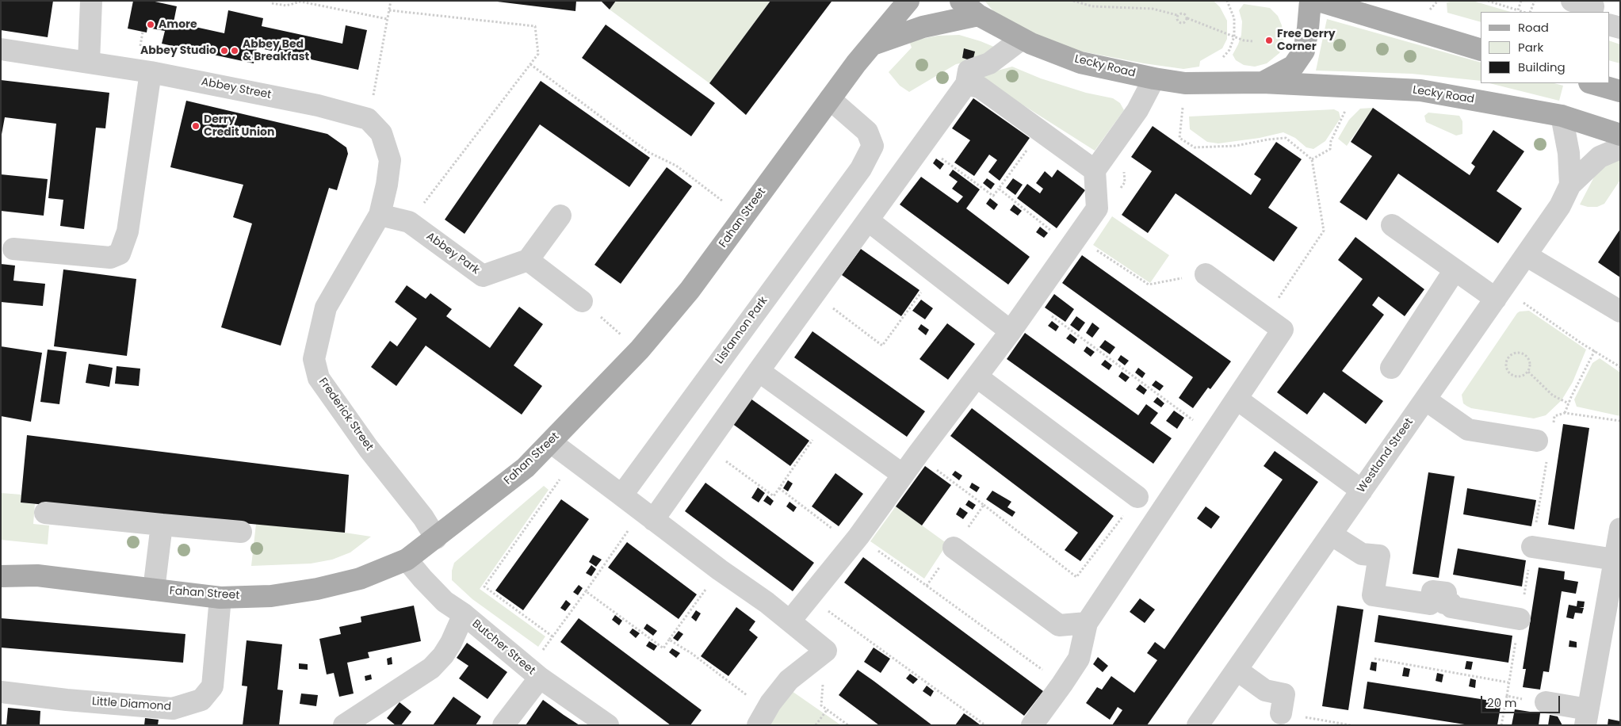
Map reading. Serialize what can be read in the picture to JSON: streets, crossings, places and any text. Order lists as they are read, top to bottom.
{
  "streets": {
    "main road": ["Lecky Road", "Fahan Street"],
    "street": [
      "Abbey Street",
      "Abbey Park",
      "Lisfannon Park",
      "Frederick Street",
      "Westland Street",
      "Butcher Street",
      "Little Diamond"
    ]
  },
  "crossings": [
    ["Lecky Road", "Westland Street"],
    ["Fahan Street", "Lisfannon Park"],
    ["Fahan Street", "Frederick Street"],
    ["Fahan Street", "Butcher Street"],
    ["Fahan Street", "Little Diamond"],
    ["Abbey Park", "Frederick Street"]
  ],
  "places": [
    "Amore",
    "Free Derry Corner",
    "Abbey Studio",
    "Abbey Bed & Breakfast",
    "Derry Credit Union"
  ],
  "legend": ["Road", "Park", "Building"],
  "scale_bar": "20 m"
}
